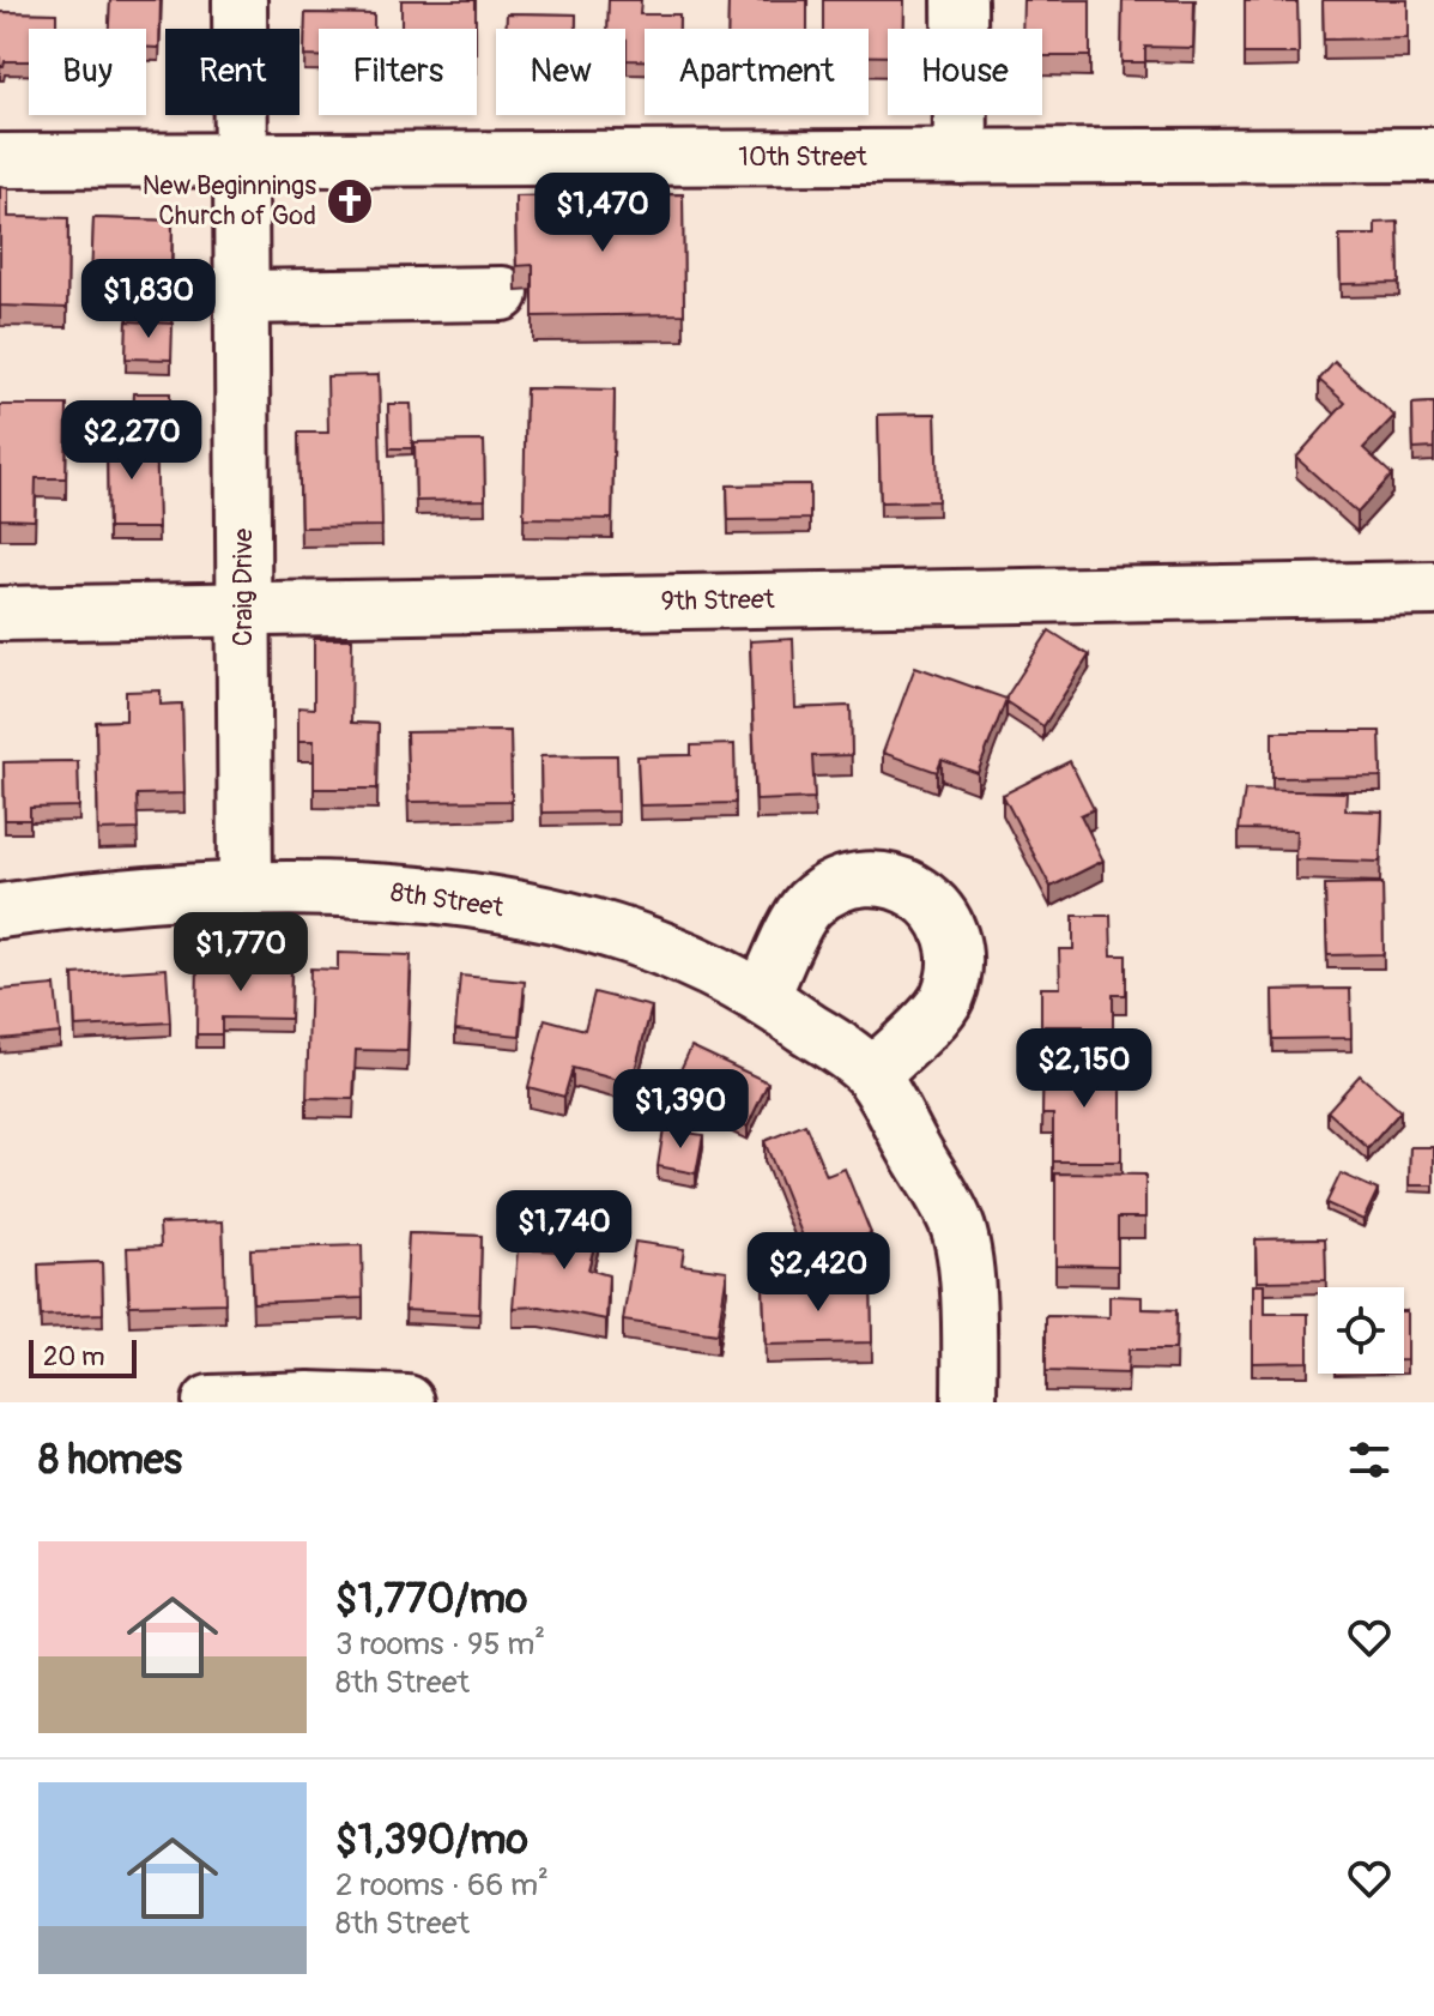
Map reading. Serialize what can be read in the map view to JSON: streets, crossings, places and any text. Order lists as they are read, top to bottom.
{
  "streets": {
    "street": [
      "10th Street",
      "Craig Drive",
      "9th Street",
      "8th Street"
    ]
  },
  "crossings": [
    ["10th Street", "Craig Drive"],
    ["Craig Drive", "9th Street"],
    ["Craig Drive", "8th Street"]
  ],
  "places": {
    "church": ["New Beginnings Church of God"]
  },
  "scale_bar": "20 m",
  "page": {
    "chip": [
      "Buy",
      "Rent",
      "Filters",
      "New",
      "Apartment",
      "House"
    ],
    "price": [
      "$1,470",
      "$1,830",
      "$2,270",
      "$1,770",
      "$2,150",
      "$1,390",
      "$1,740",
      "$2,420"
    ],
    "scale": "20 m",
    "heading": "8 homes",
    "list": [
      {
        "name": "$1,770/mo",
        "note": "3 rooms · 95 m² · 8th Street"
      },
      {
        "name": "$1,390/mo",
        "note": "2 rooms · 66 m² · 8th Street"
      }
    ]
  }
}
